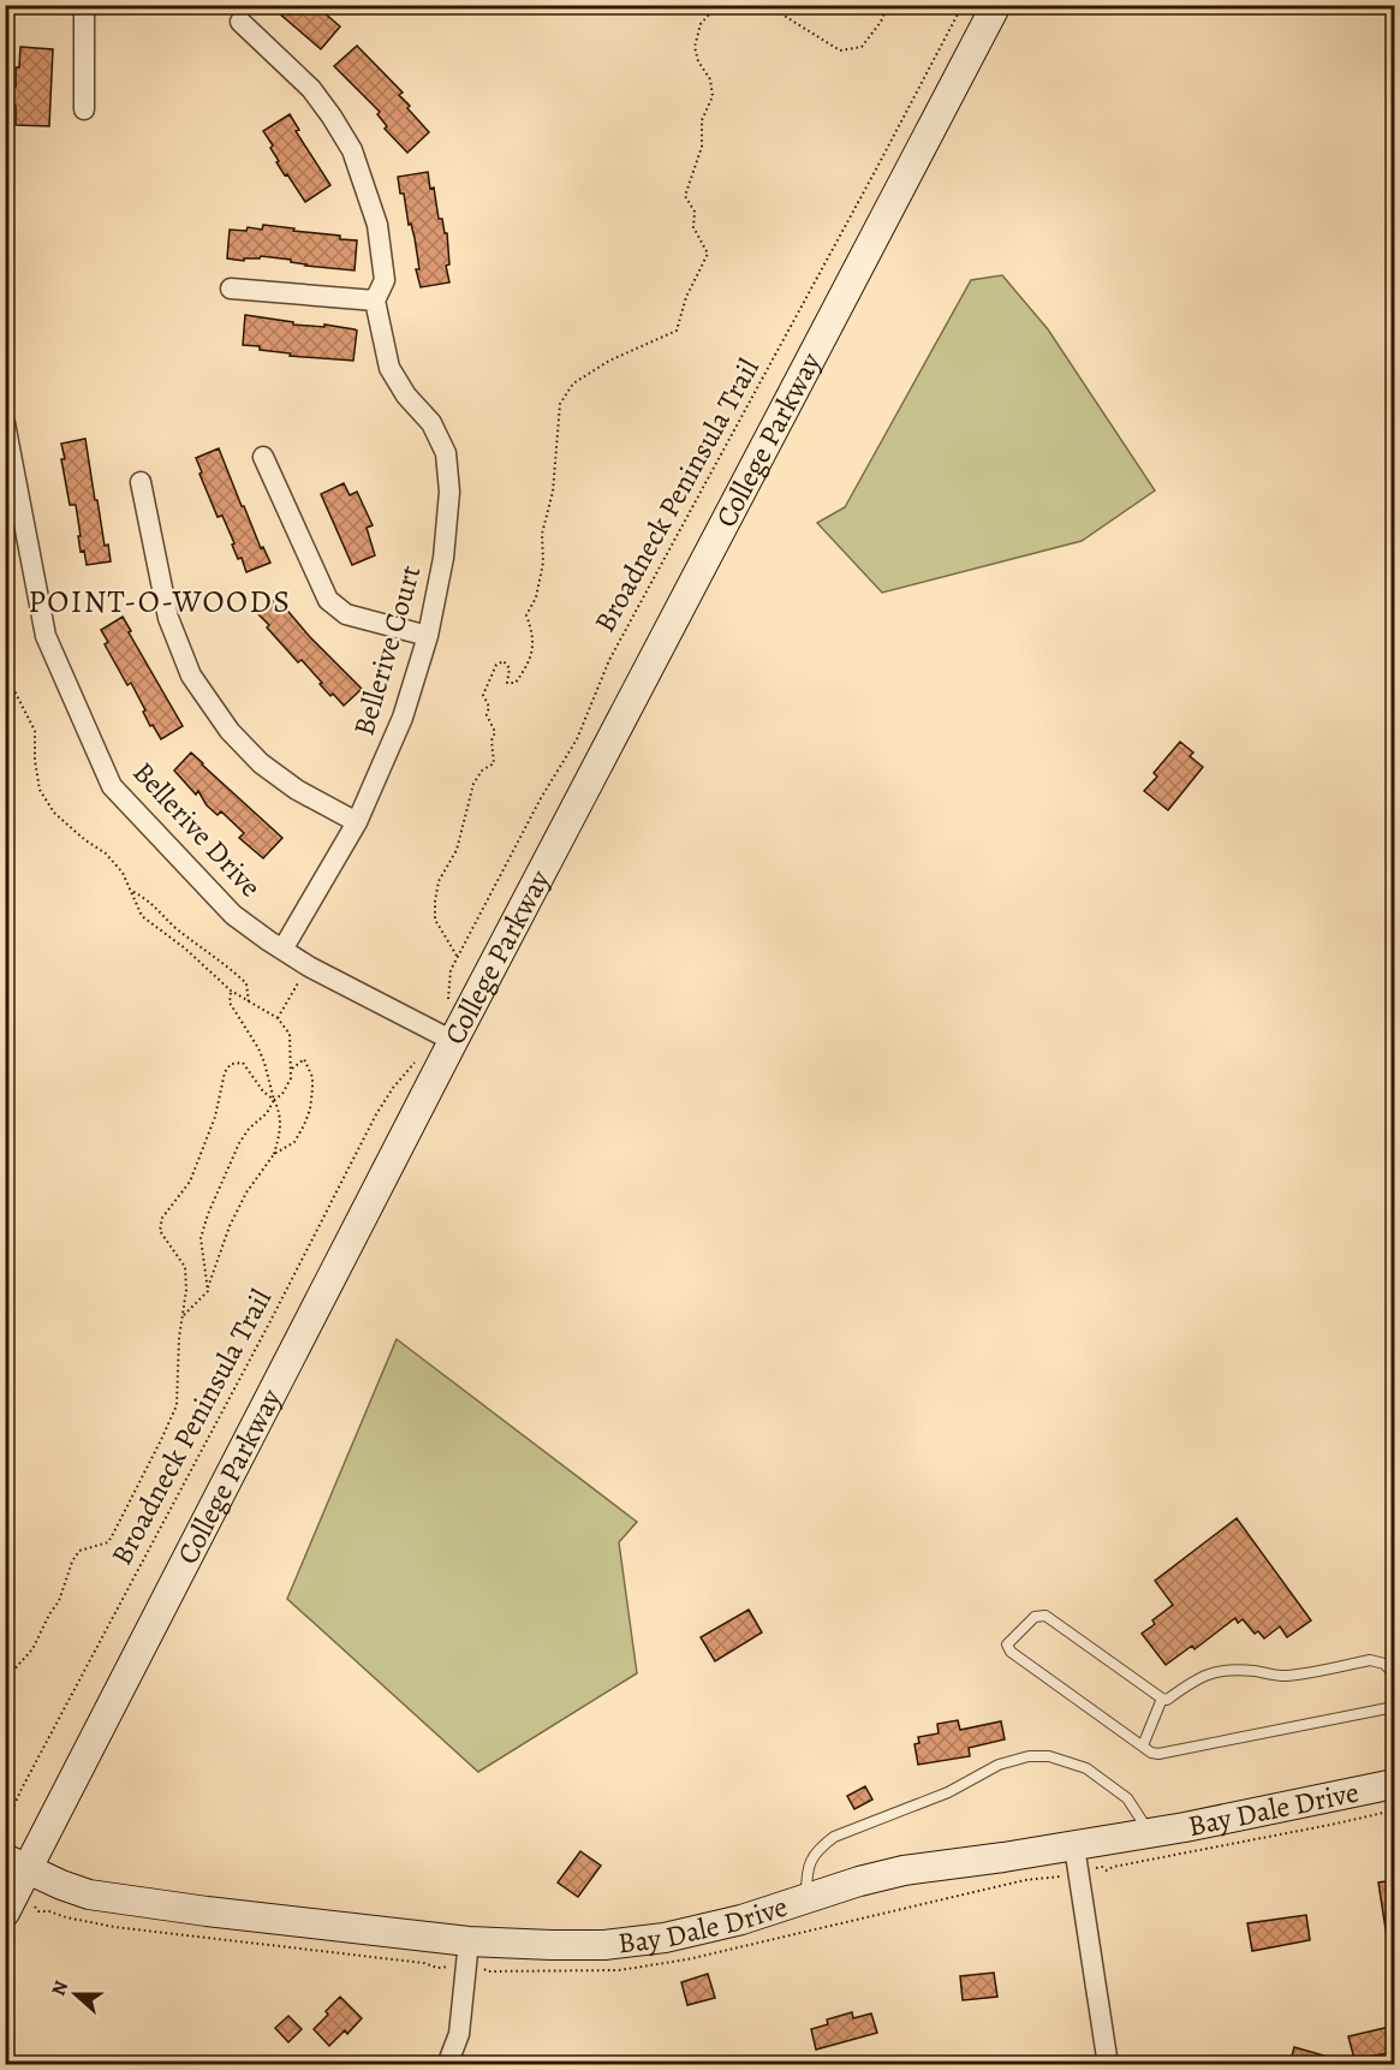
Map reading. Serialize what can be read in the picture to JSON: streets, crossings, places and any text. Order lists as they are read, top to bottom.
{
  "streets": {
    "main road": ["College Parkway", "Bay Dale Drive"],
    "street": ["Bellerive Court", "Bellerive Drive"],
    "path": ["Broadneck Peninsula Trail"]
  },
  "crossings": [
    ["College Parkway", "Broadneck Peninsula Trail"],
    ["College Parkway", "Bellerive Drive"],
    ["College Parkway", "Bay Dale Drive"],
    ["Broadneck Peninsula Trail", "Bay Dale Drive"],
    ["Bellerive Court", "Bellerive Drive"]
  ],
  "districts": ["POINT-O-WOODS"],
  "north": "left"
}
